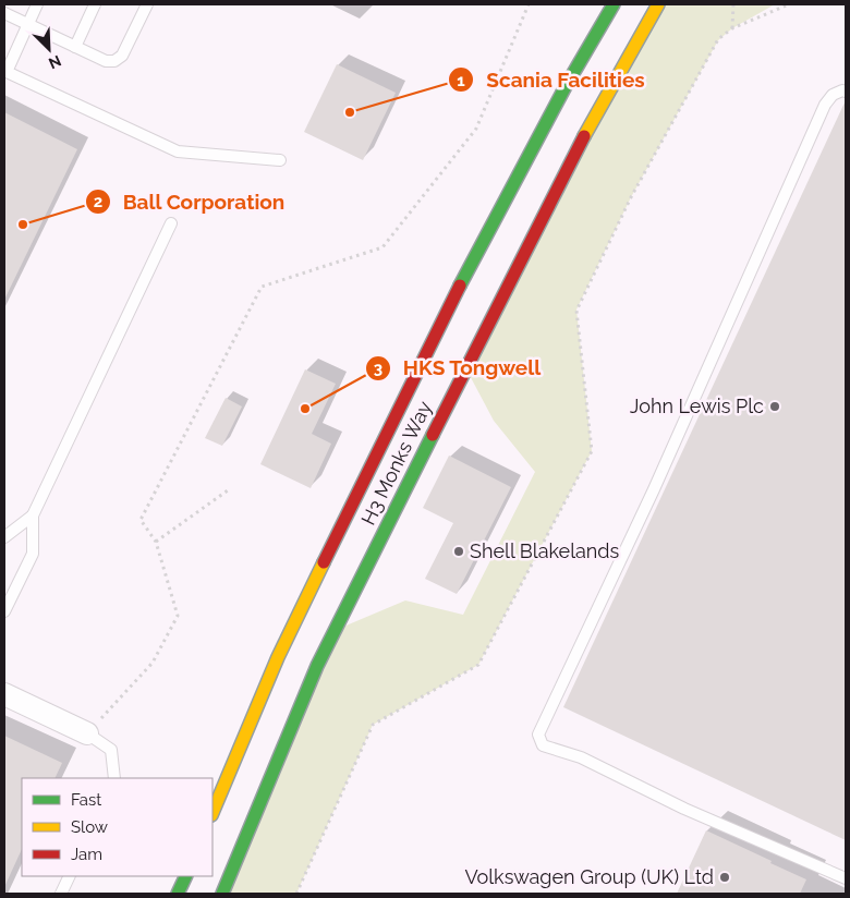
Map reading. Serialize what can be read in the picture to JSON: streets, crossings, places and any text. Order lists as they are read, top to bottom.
{
  "streets": {
    "main road": ["H3 Monks Way"]
  },
  "places": [
    "Scania Facilities",
    "Ball Corporation",
    "John Lewis Plc",
    "HKS Tongwell",
    "Shell Blakelands",
    "Volkswagen Group (UK) Ltd"
  ],
  "legend": ["Fast", "Slow", "Jam"],
  "north": "bottom right"
}
